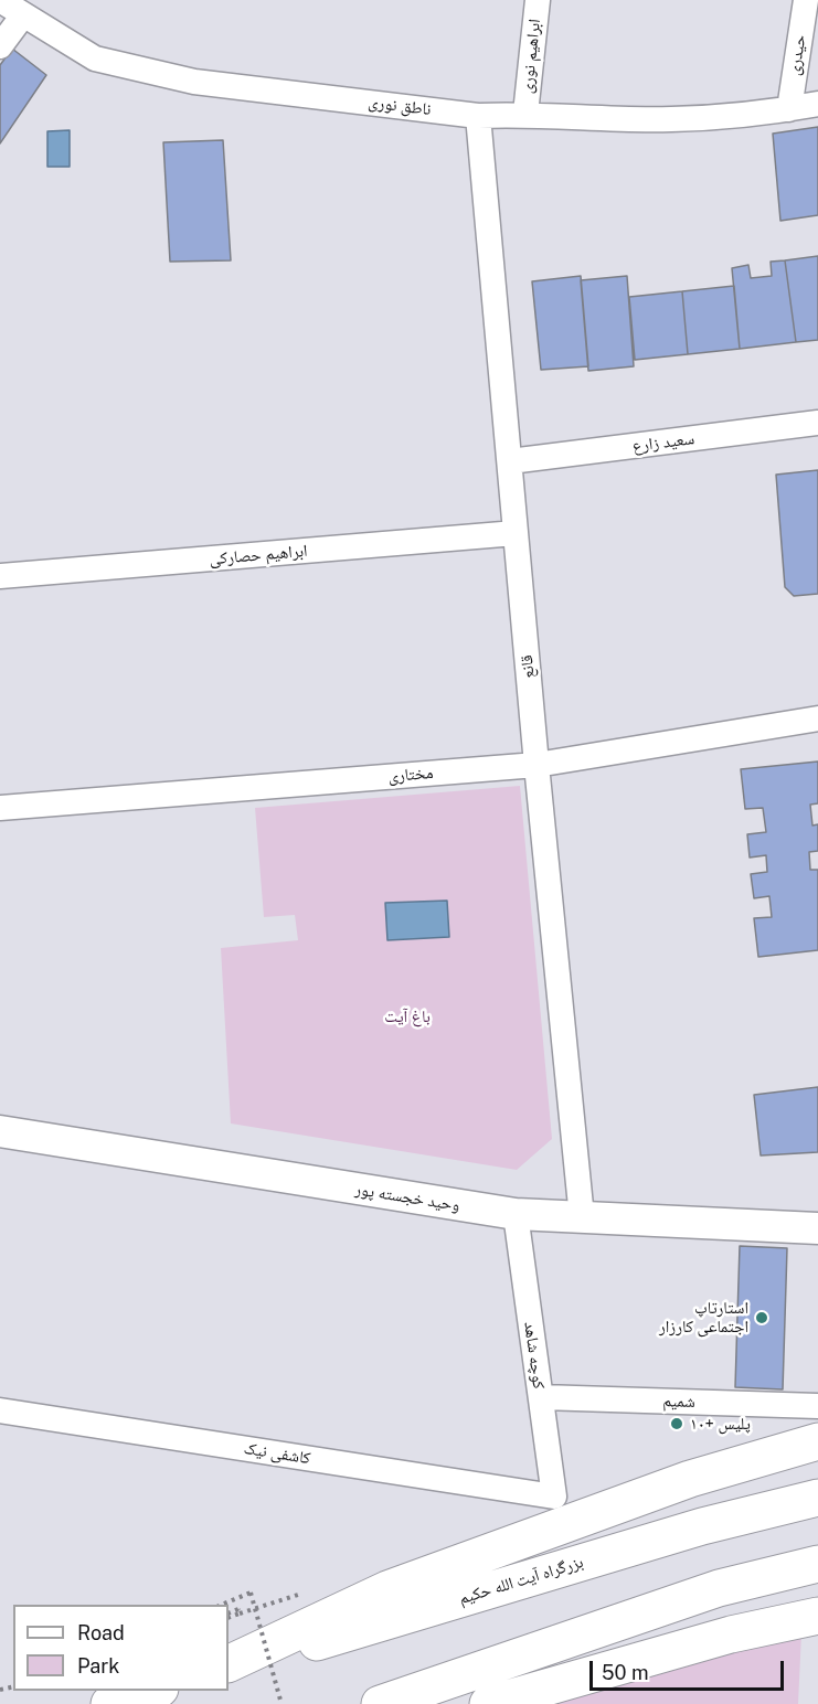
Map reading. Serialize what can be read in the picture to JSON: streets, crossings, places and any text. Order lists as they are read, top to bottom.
{
  "streets": {
    "highway": ["بزرگراه آیت الله حکیم"],
    "main road": ["وحید خجسته پور"],
    "street": [
      "حیدری",
      "ابراهیم نوری",
      "ناطق نوری",
      "سعید زارع",
      "ابراهیم حصارکی",
      "قانع",
      "مختاری",
      "کوچه شاهد",
      "شمیم",
      "کاشفی نیک"
    ]
  },
  "crossings": [
    ["حیدری", "ناطق نوری"],
    ["ابراهیم نوری", "ناطق نوری"],
    ["ناطق نوری", "قانع"],
    ["سعید زارع", "قانع"],
    ["ابراهیم حصارکی", "قانع"],
    ["قانع", "مختاری"],
    ["قانع", "وحید خجسته پور"],
    ["وحید خجسته پور", "کوچه شاهد"],
    ["کوچه شاهد", "شمیم"],
    ["کوچه شاهد", "کاشفی نیک"]
  ],
  "parks": ["باغ آیت"],
  "places": ["استارتاپ اجتماعی کارزار", "پلیس +۱۰"],
  "legend": ["Road", "Park"],
  "scale_bar": "50 m"
}
